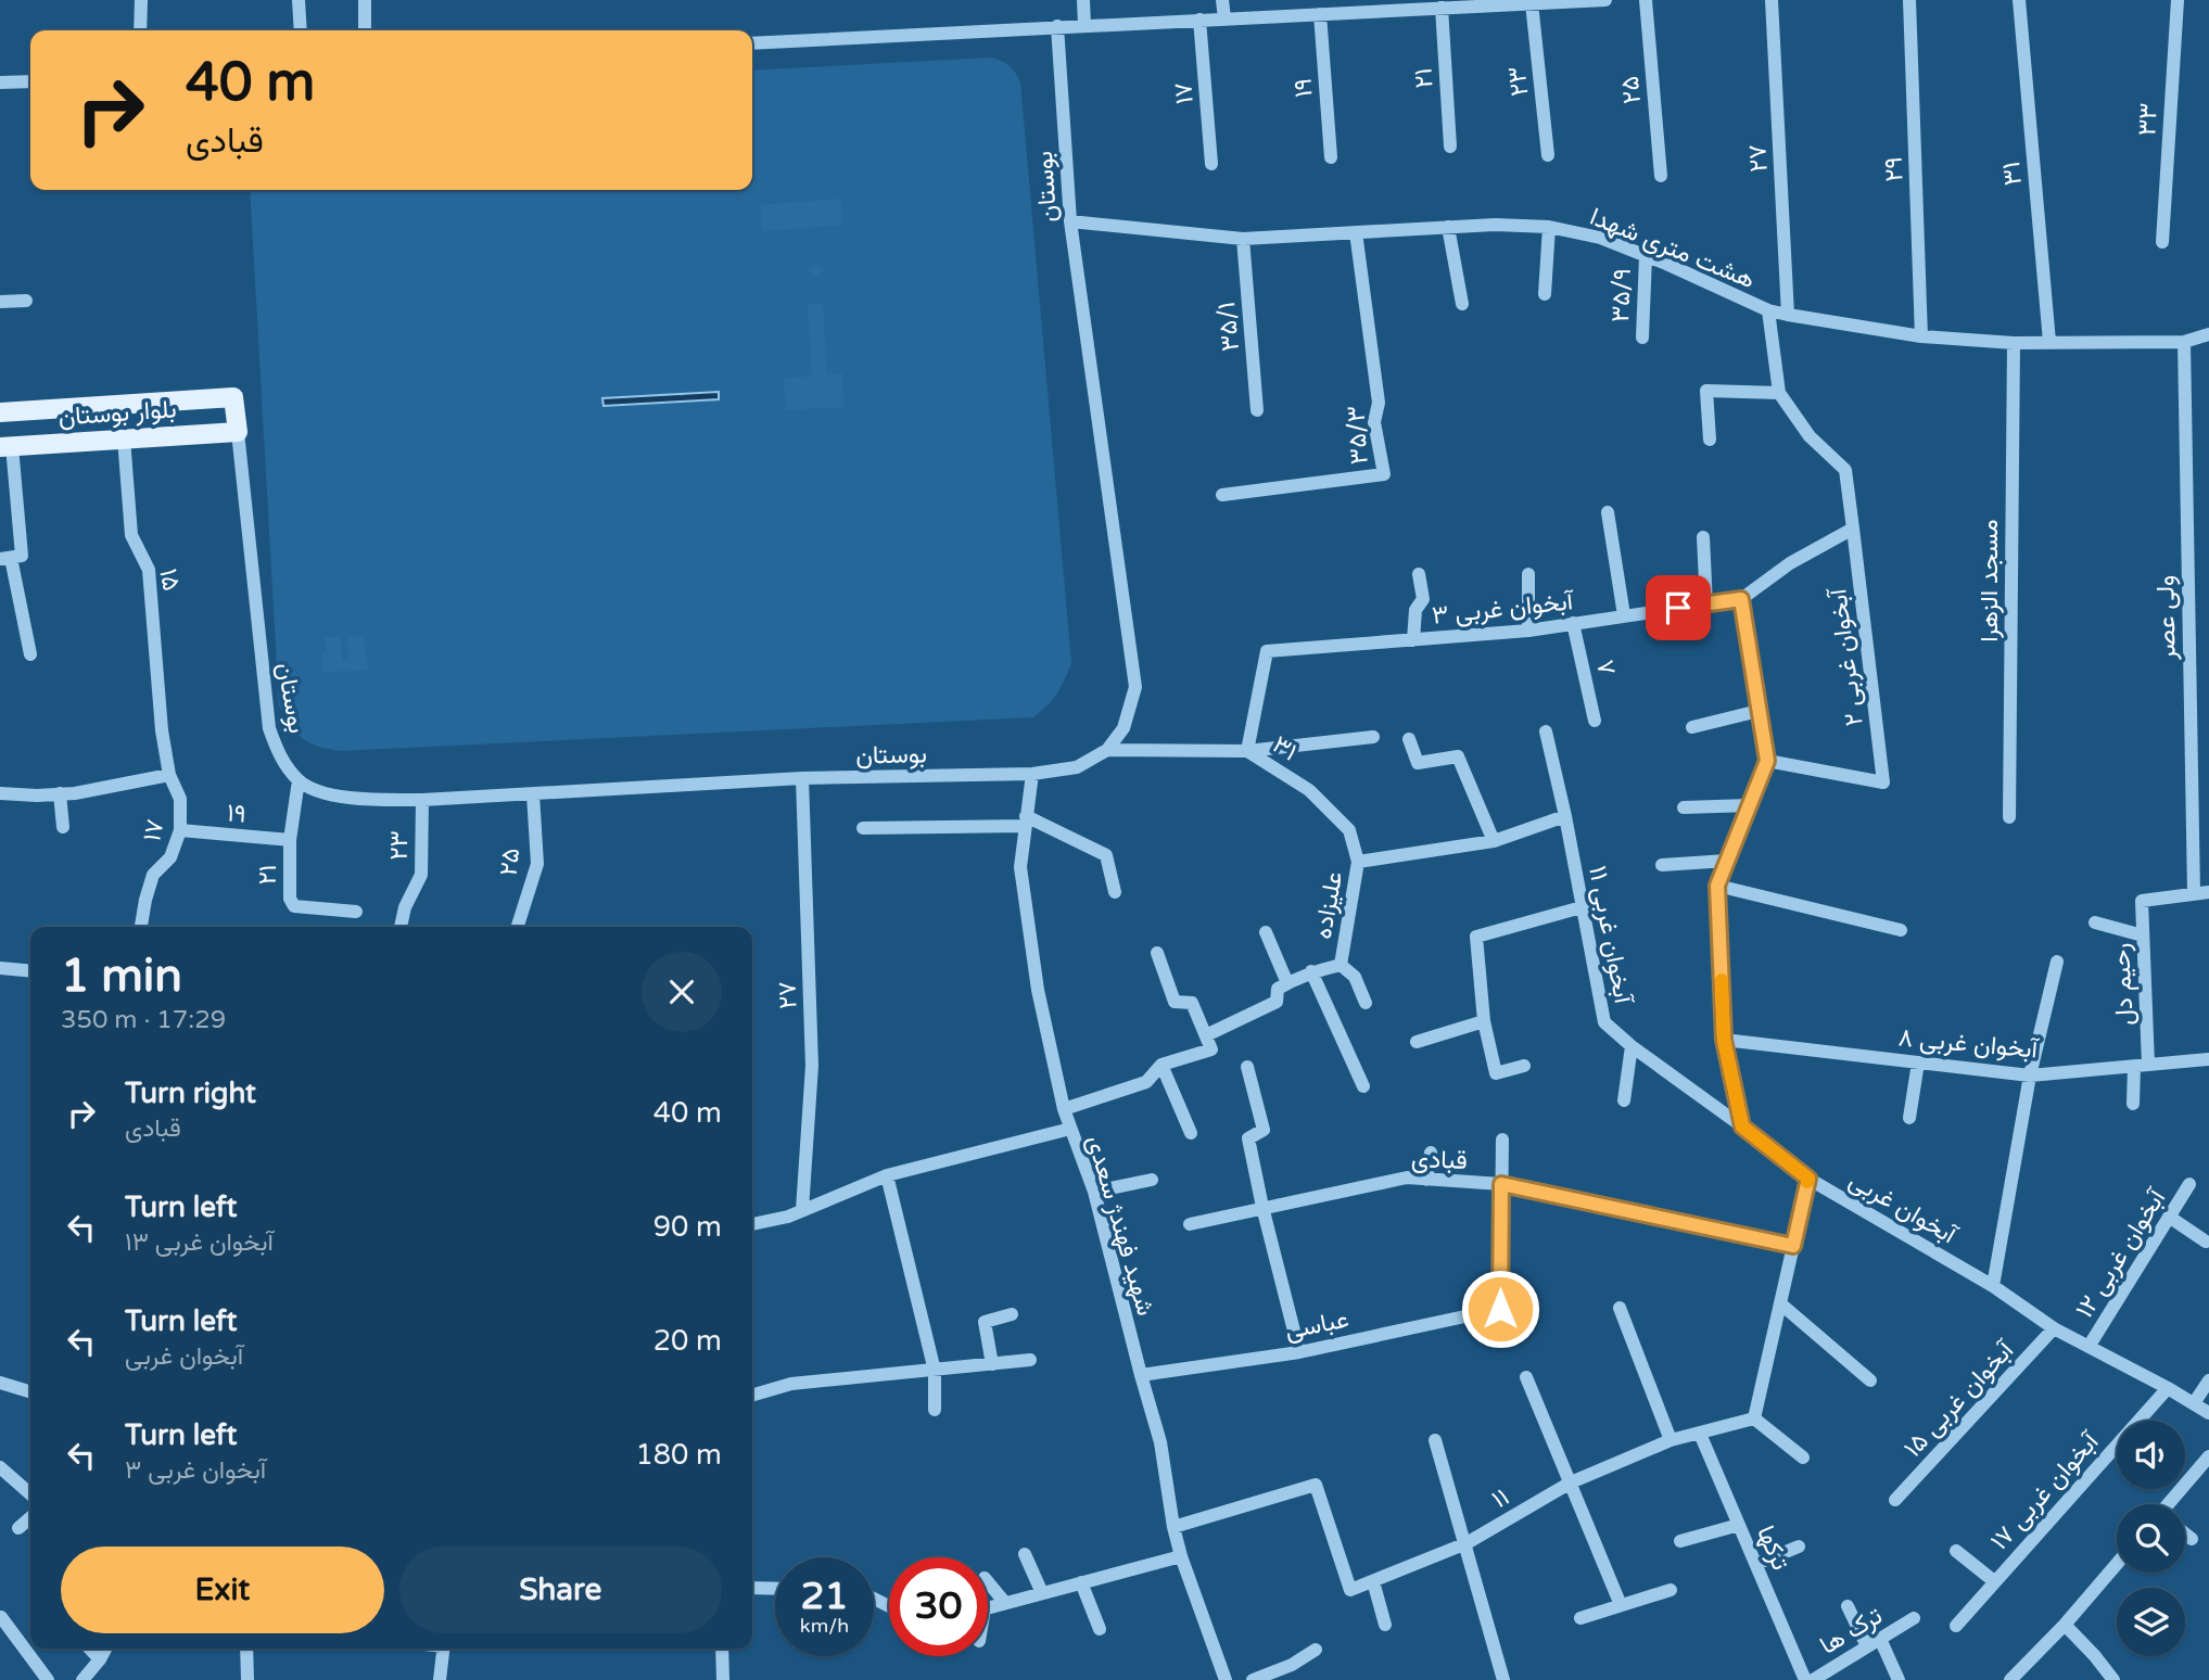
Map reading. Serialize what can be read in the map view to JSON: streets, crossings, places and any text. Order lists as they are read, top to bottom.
{
  "streets": {
    "main road": ["بلوار بوستان"],
    "street": [
      "۲۱",
      "۲۳",
      "۱۹",
      "۲۵",
      "۱۷",
      "۳۳",
      "۲۷",
      "۲۹",
      "۳۱",
      "بوستان",
      "هشت متری شهدا",
      "۳۵/۹",
      "۳۵/۱",
      "۳۵/۳",
      "۱۵",
      "مسجد الزهرا",
      "آبخوان غربی ۳",
      "ولی عصر",
      "آبخوان غربی ۲",
      "۷",
      "علیزاده",
      "آبخوان غربی ۱۱",
      "رحیم دل",
      "آبخوان غربی ۸",
      "قبادی",
      "آبخوان غربی",
      "شهید فهندژ سعدی",
      "آبخوان غربی ۱۲",
      "عباسی",
      "آبخوان غربی ۱۵",
      "آبخوان غربی ۱۷",
      "۱۱",
      "ترکها",
      "ترک ها"
    ]
  },
  "crossings": [
    ["۲۱", "۱۹"],
    ["۲۱", "بوستان"],
    ["۲۳", "بوستان"],
    ["۱۹", "۱۷"],
    ["۲۵", "بوستان"],
    ["۱۷", "۱۵"],
    ["۲۷", "بوستان"],
    ["۲۷", "هشت متری شهدا"],
    ["۲۹", "هشت متری شهدا"],
    ["۳۱", "هشت متری شهدا"],
    ["۳۱", "آبخوان غربی ۳"],
    ["۳۱", "علیزاده"],
    ["بوستان", "هشت متری شهدا"],
    ["بوستان", "بلوار بوستان"],
    ["بوستان", "شهید فهندژ سعدی"],
    ["هشت متری شهدا", "۳۵/۹"],
    ["هشت متری شهدا", "۳۵/۱"],
    ["هشت متری شهدا", "۳۵/۳"],
    ["هشت متری شهدا", "مسجد الزهرا"],
    ["هشت متری شهدا", "ولی عصر"],
    ["بلوار بوستان", "۱۵"],
    ["آبخوان غربی ۳", "۷"],
    ["ولی عصر", "رحیم دل"],
    ["علیزاده", "آبخوان غربی ۱۱"],
    ["آبخوان غربی ۱۱", "آبخوان غربی"],
    ["رحیم دل", "آبخوان غربی ۸"],
    ["قبادی", "عباسی"],
    ["آبخوان غربی", "آبخوان غربی ۱۲"],
    ["آبخوان غربی", "آبخوان غربی ۱۵"],
    ["آبخوان غربی", "آبخوان غربی ۱۷"],
    ["شهید فهندژ سعدی", "عباسی"],
    ["شهید فهندژ سعدی", "۱۱"],
    ["۱۱", "ترکها"]
  ],
  "page": {
    "turn": ["40 m", "قبادی"],
    "heading": ["1 min", "350 m · 17:29"],
    "list": [
      {
        "name": "Turn right",
        "note": "قبادی",
        "value": "40 m"
      },
      {
        "name": "Turn left",
        "note": "آبخوان غربی ۱۳",
        "value": "90 m"
      },
      {
        "name": "Turn left",
        "note": "آبخوان غربی",
        "value": "20 m"
      },
      {
        "name": "Turn left",
        "note": "آبخوان غربی ۳",
        "value": "180 m"
      }
    ],
    "buttons": ["Exit", "Share"],
    "speed": "21 km/h",
    "limit": "30"
  }
}
